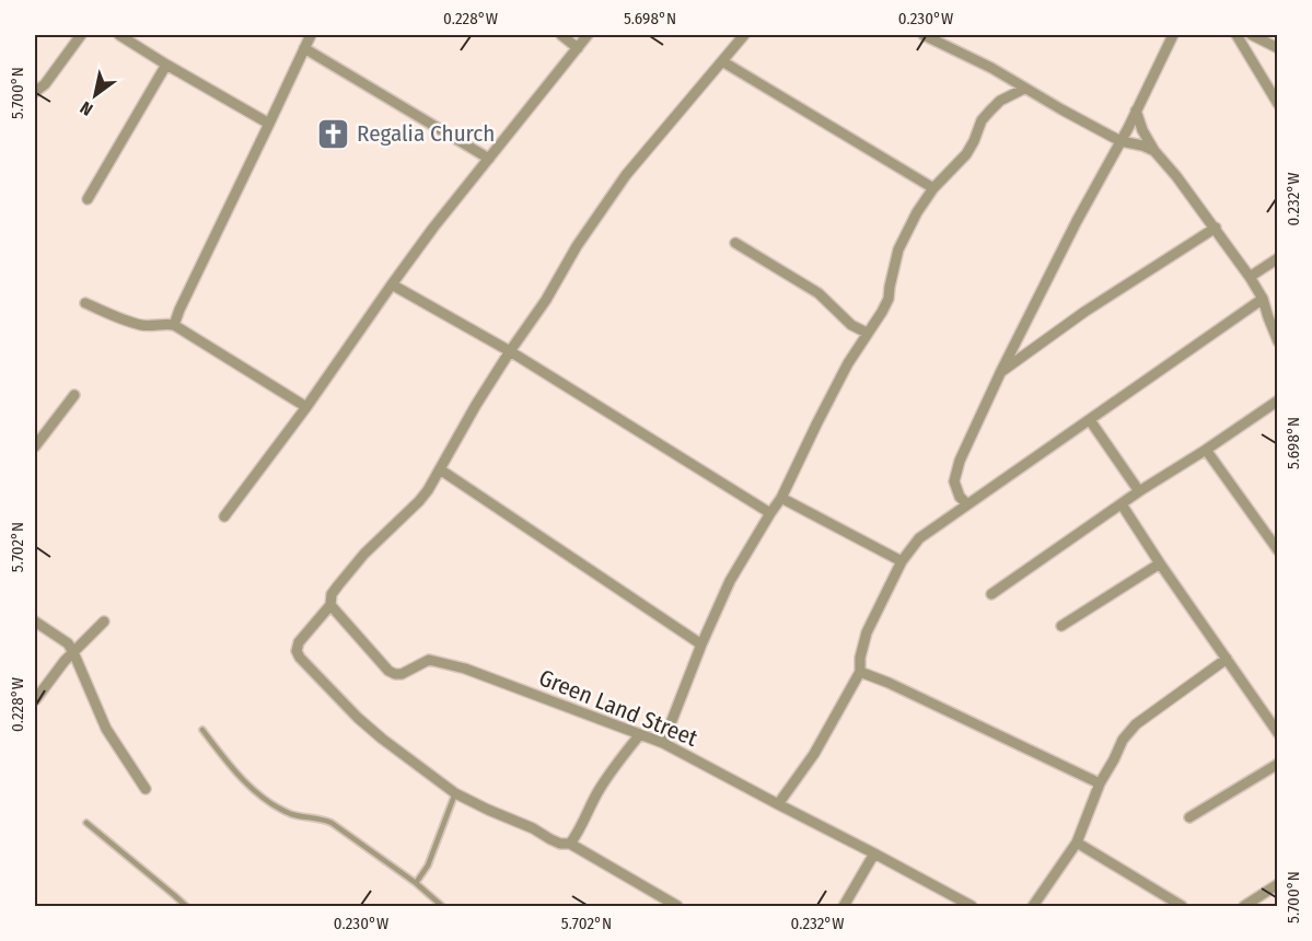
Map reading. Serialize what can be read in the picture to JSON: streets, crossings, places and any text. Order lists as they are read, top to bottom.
{
  "streets": {
    "street": ["Green Land Street"]
  },
  "places": {
    "church": ["Regalia Church"]
  },
  "north": "bottom left",
  "coordinates": [
    "0.228°W",
    "5.698°N",
    "0.230°W",
    "5.700°N",
    "0.232°W",
    "5.702°N"
  ]
}
